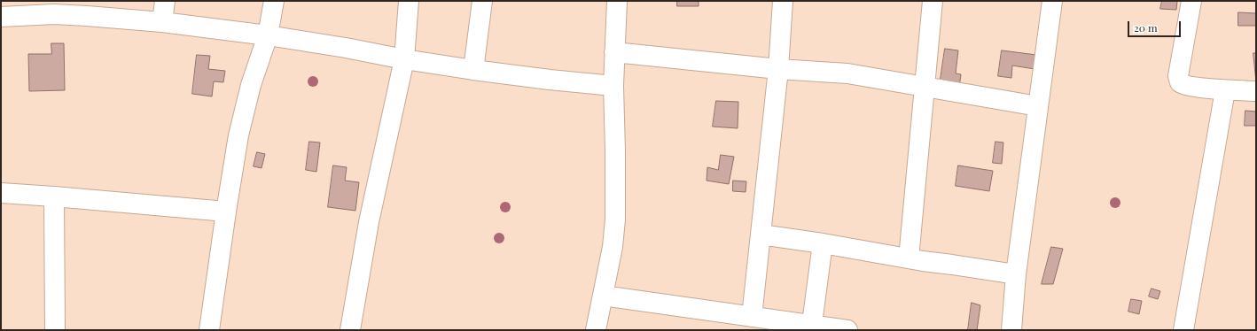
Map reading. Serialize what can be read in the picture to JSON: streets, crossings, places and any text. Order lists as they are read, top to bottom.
{
  "scale_bar": "20 m"
}
